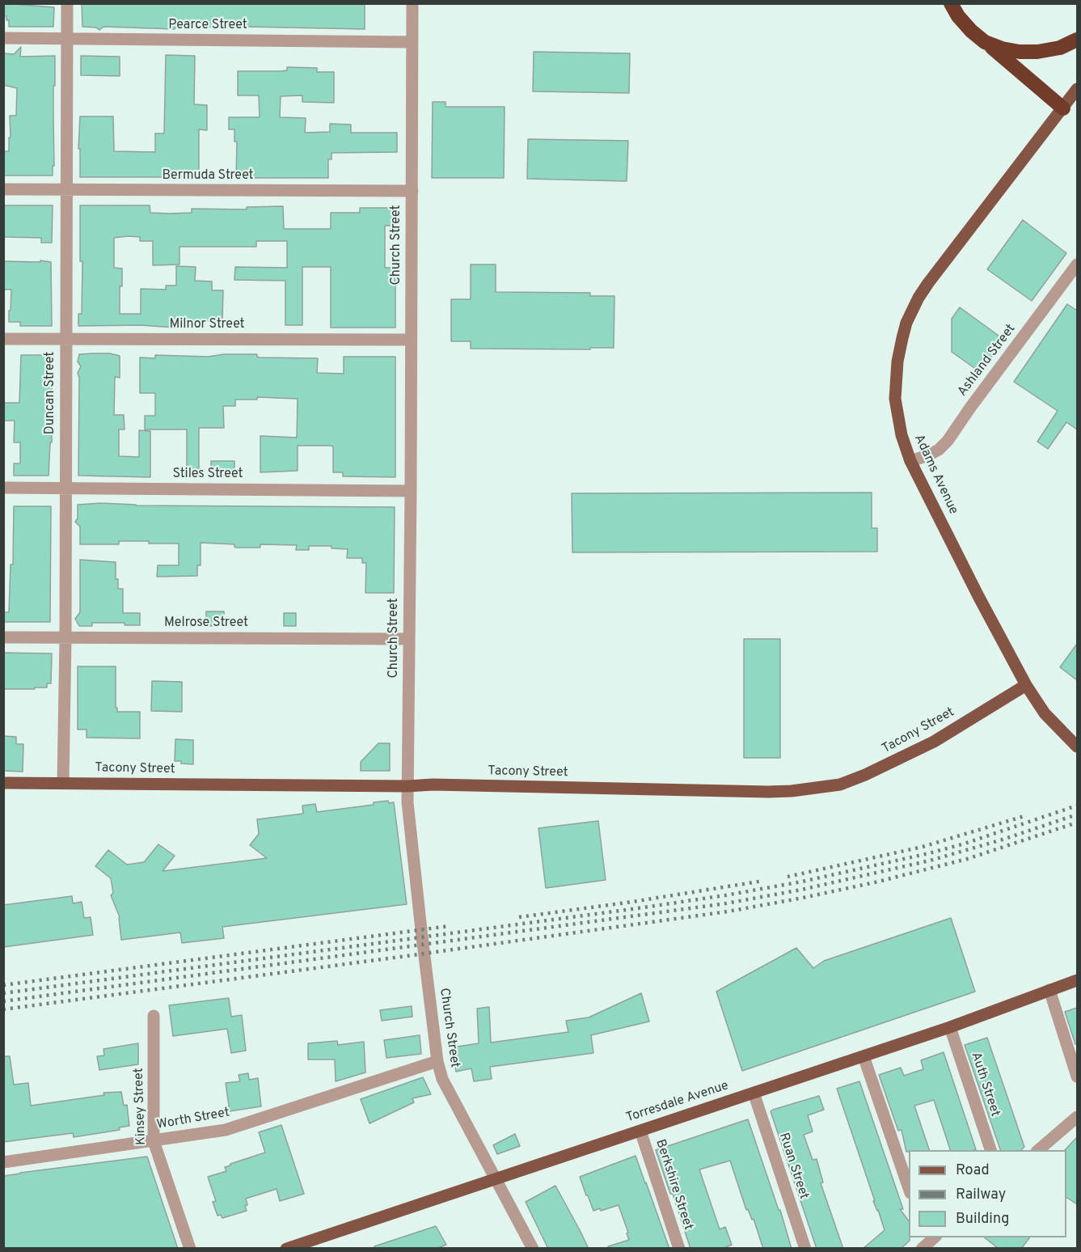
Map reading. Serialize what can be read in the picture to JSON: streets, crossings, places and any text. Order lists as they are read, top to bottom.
{
  "streets": {
    "main road": ["Adams Avenue", "Tacony Street", "Torresdale Avenue"],
    "street": [
      "Pearce Street",
      "Bermuda Street",
      "Church Street",
      "Milnor Street",
      "Ashland Street",
      "Duncan Street",
      "Stiles Street",
      "Melrose Street",
      "Auth Street",
      "Kinsey Street",
      "Worth Street",
      "Ruan Street",
      "Berkshire Street"
    ]
  },
  "crossings": [
    ["Pearce Street", "Church Street"],
    ["Pearce Street", "Duncan Street"],
    ["Bermuda Street", "Church Street"],
    ["Bermuda Street", "Duncan Street"],
    ["Church Street", "Milnor Street"],
    ["Church Street", "Stiles Street"],
    ["Church Street", "Melrose Street"],
    ["Church Street", "Tacony Street"],
    ["Church Street", "Torresdale Avenue"],
    ["Church Street", "Worth Street"],
    ["Milnor Street", "Duncan Street"],
    ["Ashland Street", "Adams Avenue"],
    ["Duncan Street", "Stiles Street"],
    ["Duncan Street", "Melrose Street"],
    ["Duncan Street", "Tacony Street"],
    ["Adams Avenue", "Tacony Street"],
    ["Auth Street", "Torresdale Avenue"],
    ["Torresdale Avenue", "Ruan Street"],
    ["Torresdale Avenue", "Berkshire Street"],
    ["Kinsey Street", "Worth Street"]
  ],
  "legend": ["Road", "Railway", "Building"]
}
